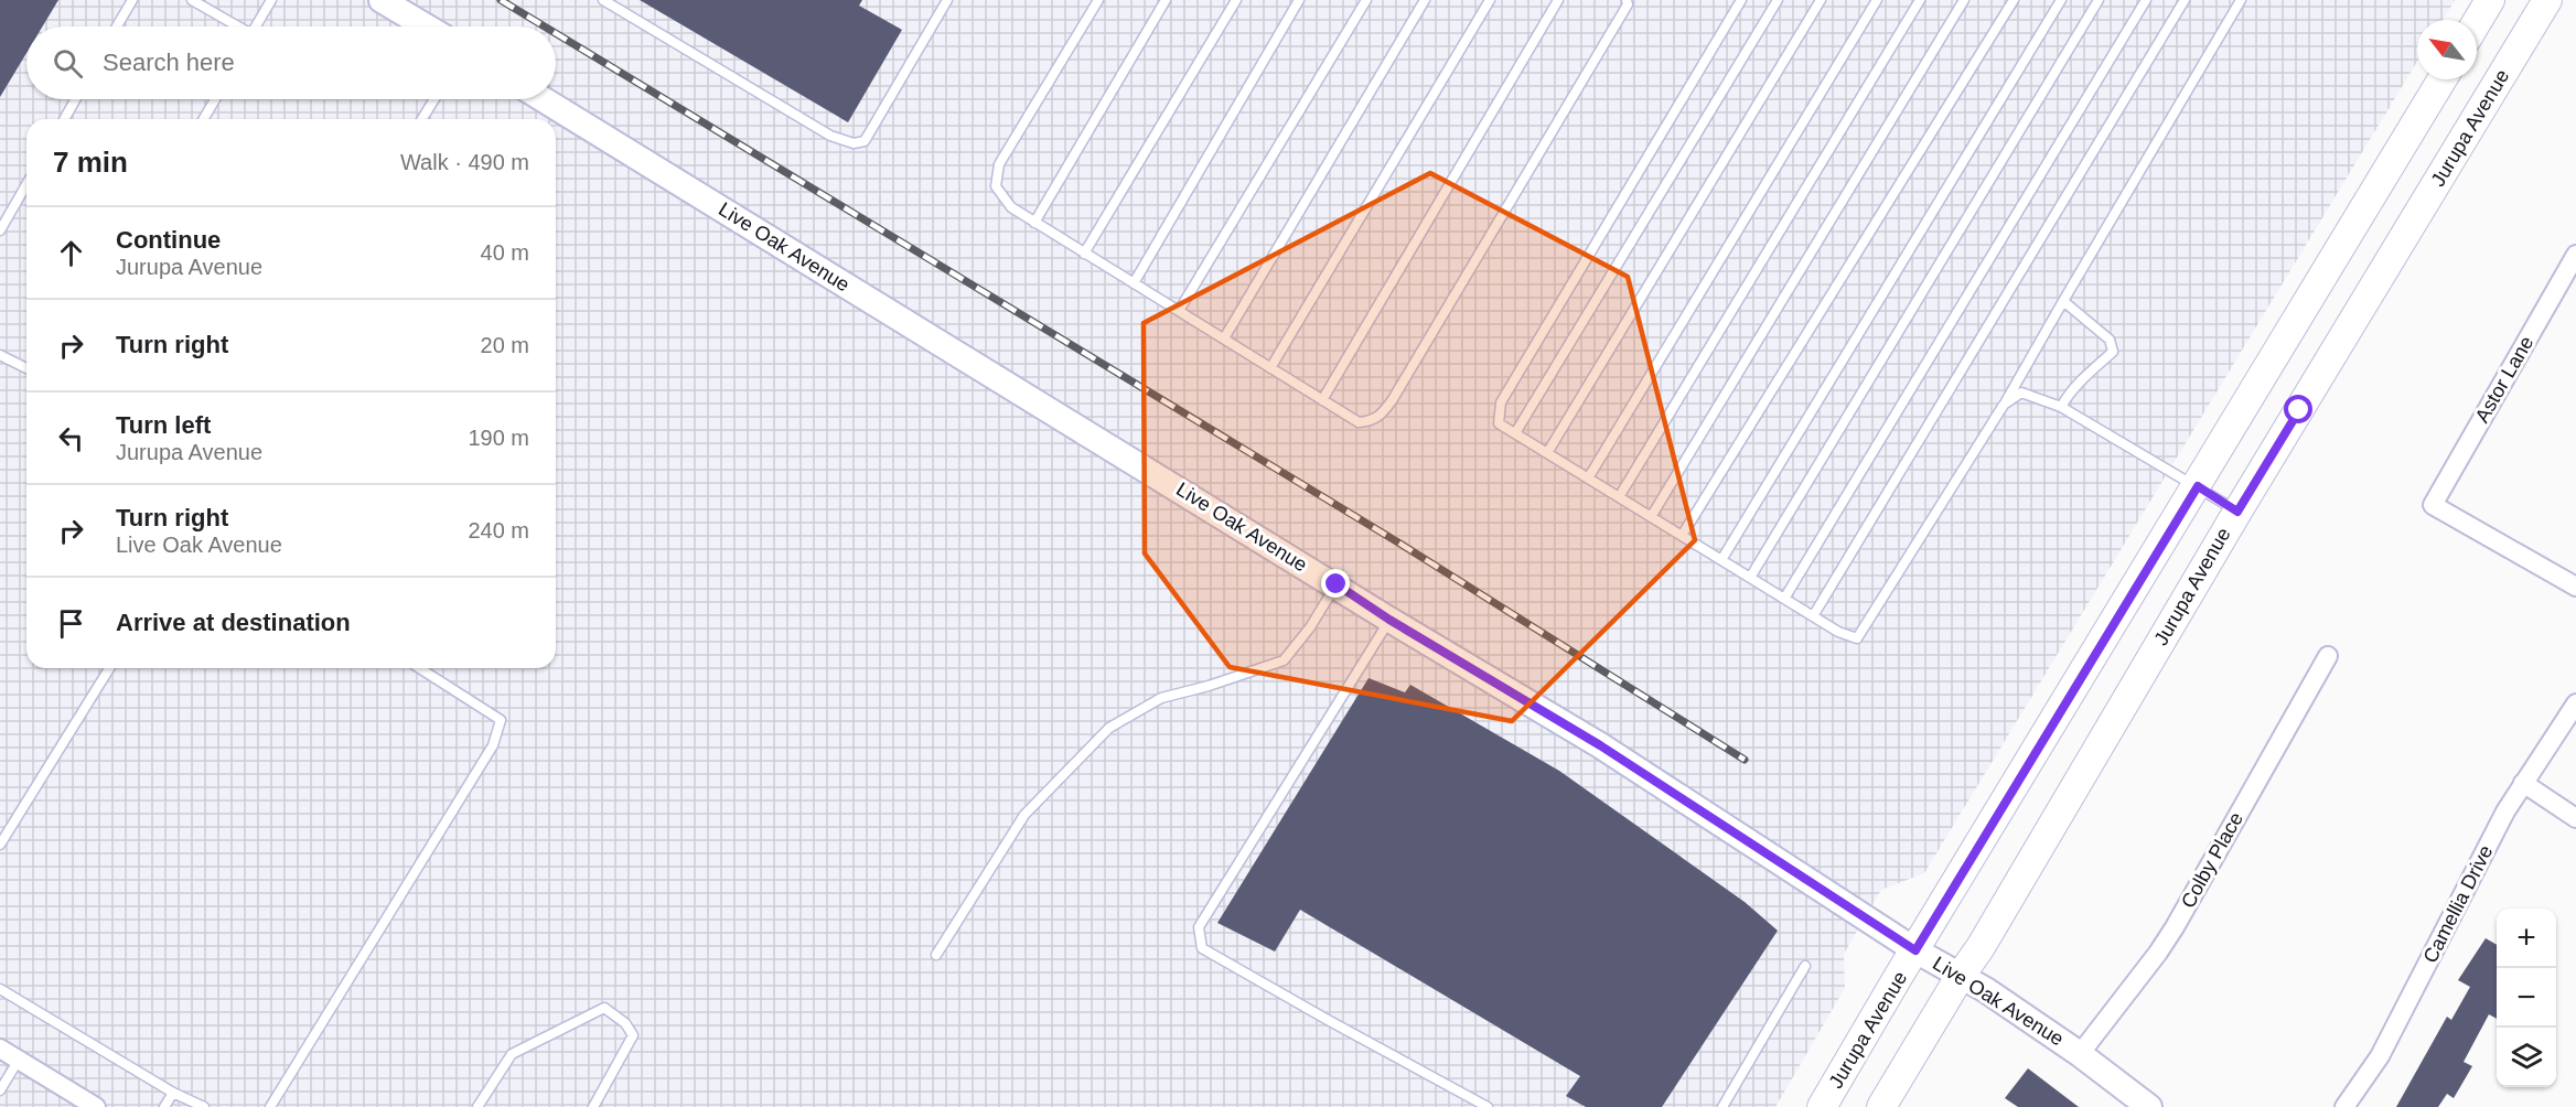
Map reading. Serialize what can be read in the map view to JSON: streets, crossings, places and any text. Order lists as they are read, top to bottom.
{
  "streets": {
    "main road": ["Jurupa Avenue"],
    "street": [
      "Live Oak Avenue",
      "Astor Lane",
      "Colby Place",
      "Camellia Drive"
    ]
  },
  "crossings": [
    ["Jurupa Avenue", "Live Oak Avenue"],
    ["Live Oak Avenue", "Colby Place"]
  ],
  "north": "top left",
  "page": {
    "search": "Search here",
    "heading": ["7 min", "Walk · 490 m"],
    "list": [
      ["Continue", "Jurupa Avenue", "40 m"],
      ["Turn right", "20 m"],
      ["Turn left", "Jurupa Avenue", "190 m"],
      ["Turn right", "Live Oak Avenue", "240 m"],
      "Arrive at destination"
    ],
    "map_buttons": ["+", "−"]
  }
}
